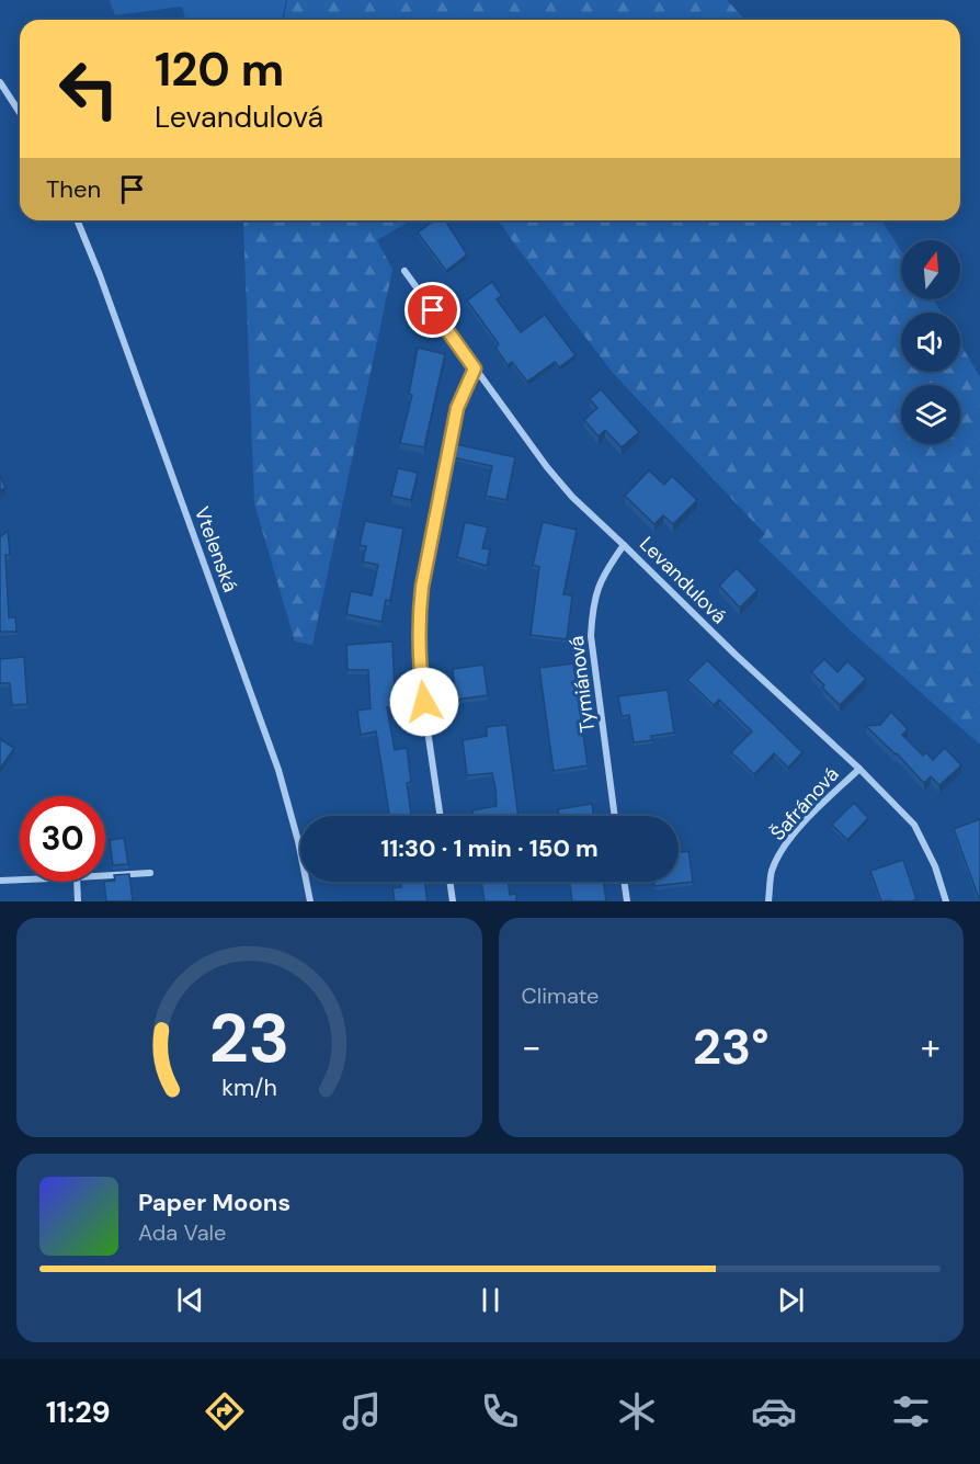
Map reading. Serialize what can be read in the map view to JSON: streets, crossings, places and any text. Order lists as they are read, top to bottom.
{
  "streets": {
    "street": [
      "Vtelenská",
      "Levandulová",
      "Tymiánová",
      "Šafránová"
    ]
  },
  "crossings": [
    ["Levandulová", "Tymiánová"],
    ["Levandulová", "Šafránová"]
  ],
  "north": "top",
  "page": {
    "turn": ["120 m", "Levandulová"],
    "then": "Then",
    "limit": "30",
    "trip": "11:30 · 1 min · 150 m",
    "tile": "Climate",
    "heat": ["−", "23°", "+"],
    "song": ["Paper Moons", "Ada Vale"],
    "tabs": "11:29",
    "gauge": ["23", "km/h"]
  }
}
